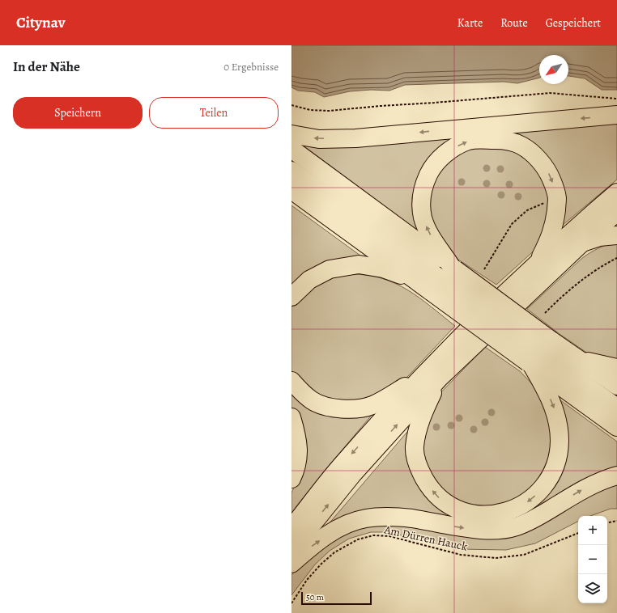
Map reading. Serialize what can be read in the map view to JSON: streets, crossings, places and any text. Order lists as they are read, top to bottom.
{
  "streets": {
    "path": ["Am Dürren Hauck"]
  },
  "scale_bar": "50 m",
  "north": "bottom left",
  "page": {
    "header": "Citynav",
    "nav": ["Karte", "Route", "Gespeichert"],
    "heading": ["In der Nähe", "0 Ergebnisse"],
    "buttons": ["Speichern", "Teilen"],
    "map_buttons": ["+", "−"],
    "scale": "50 m"
  }
}
